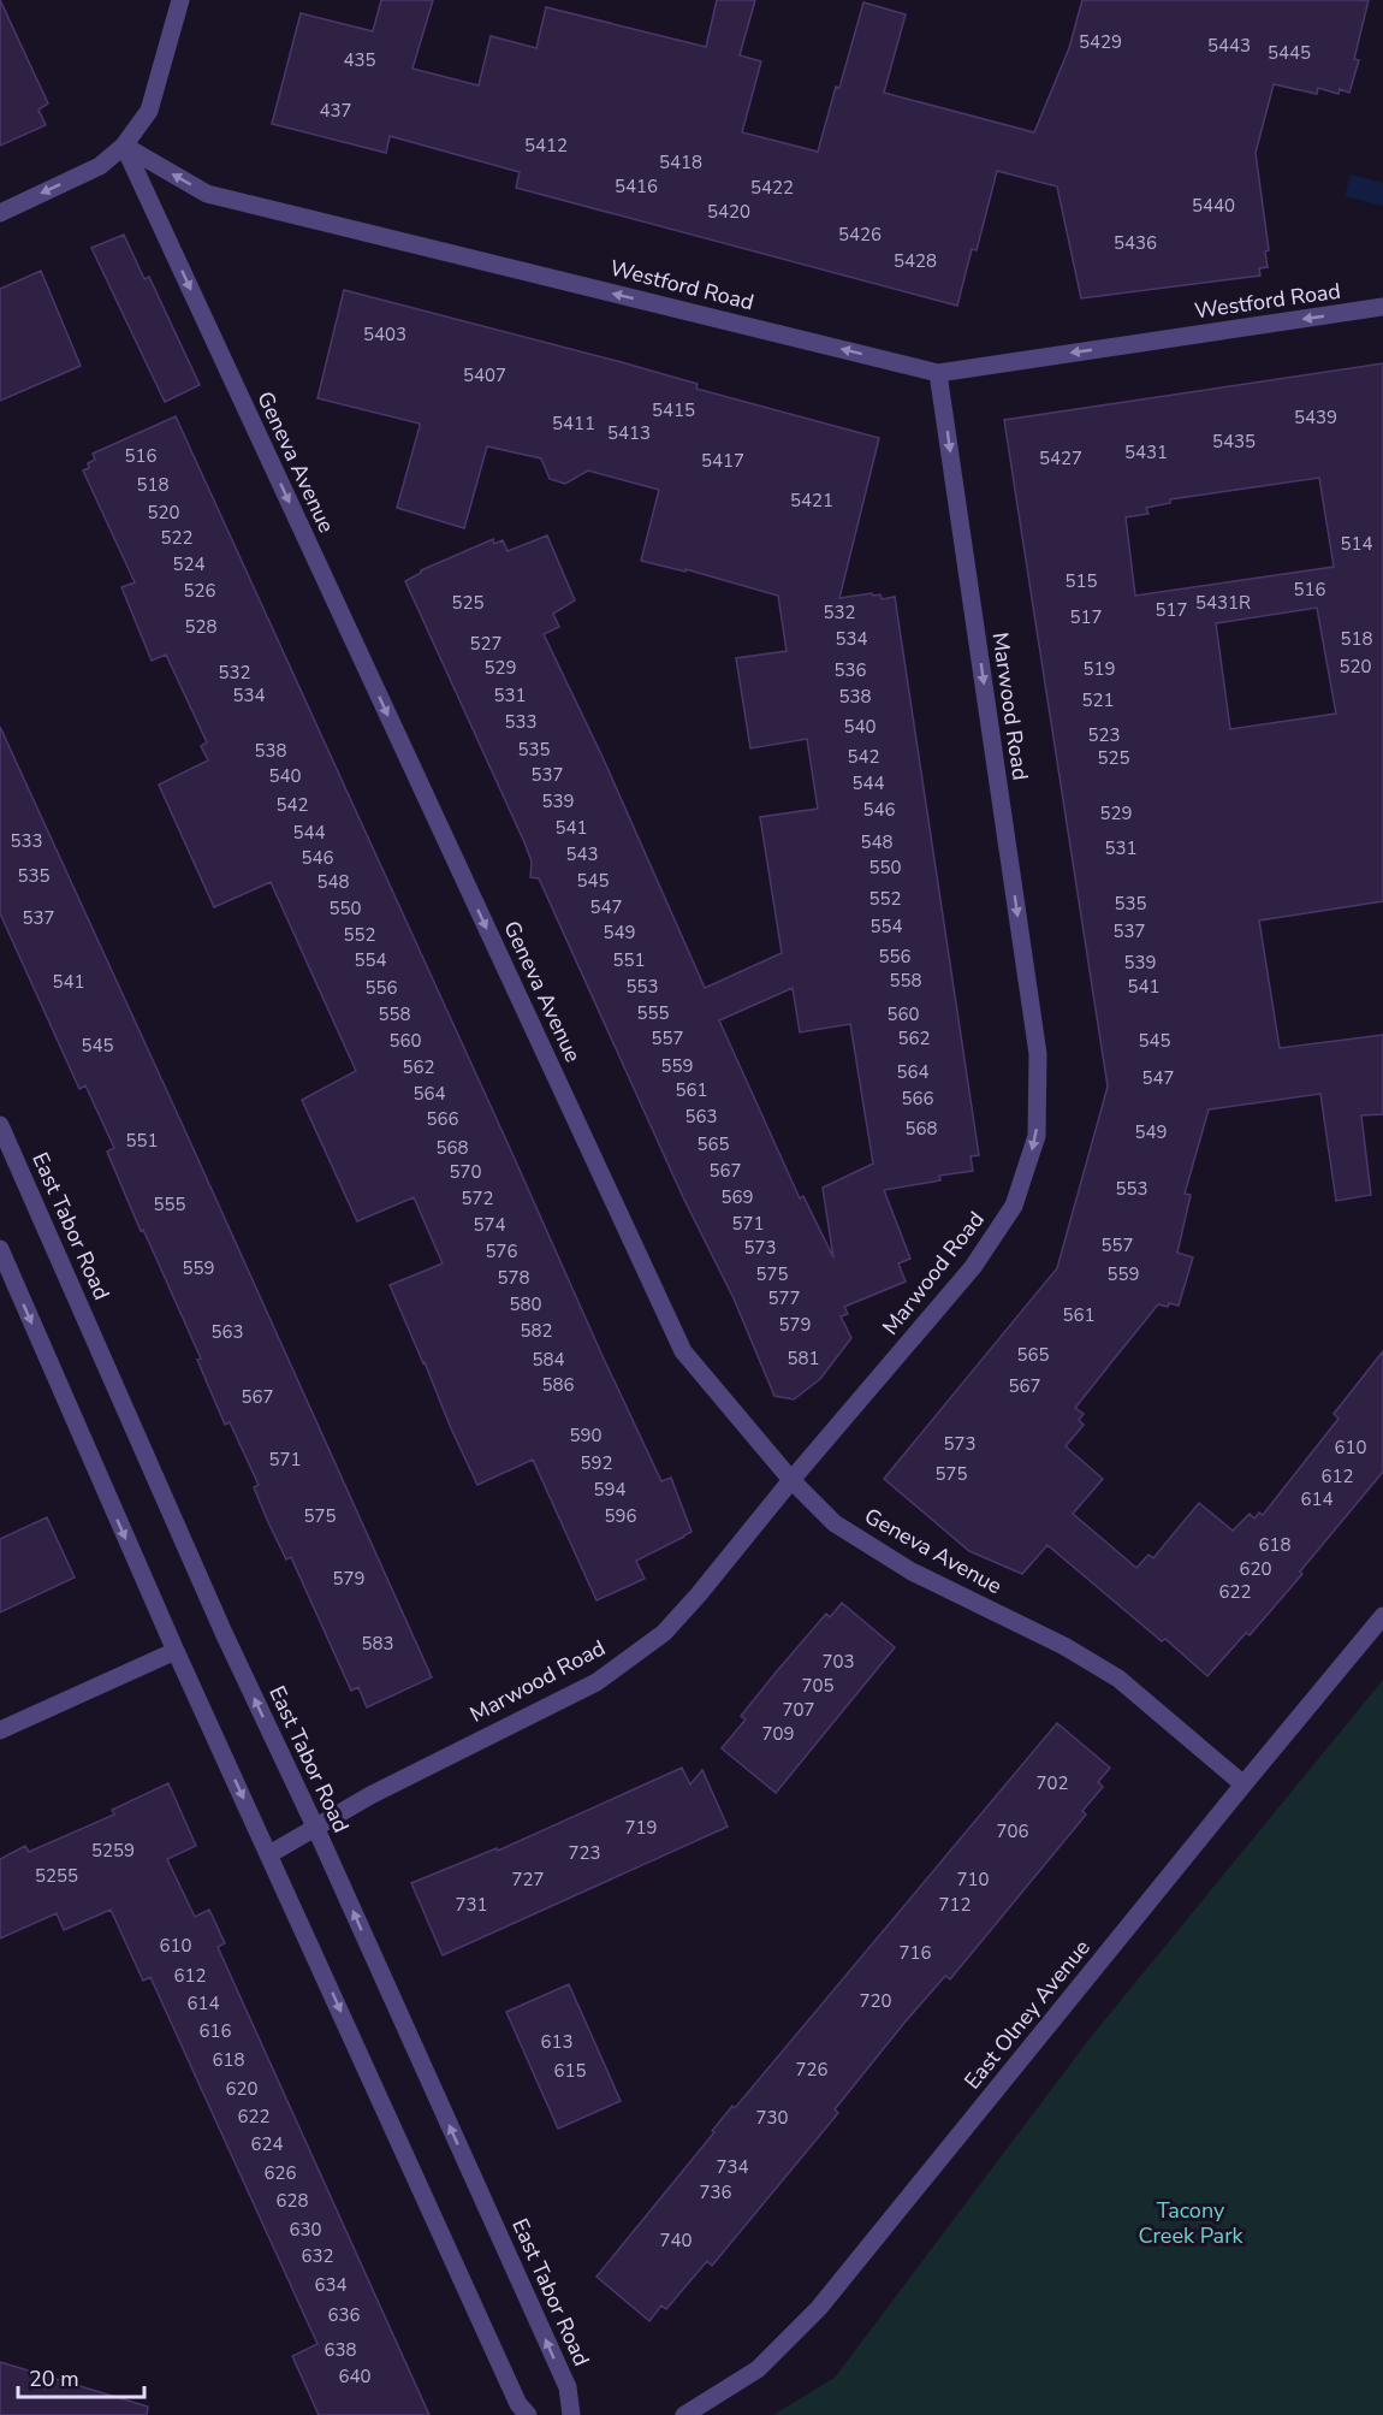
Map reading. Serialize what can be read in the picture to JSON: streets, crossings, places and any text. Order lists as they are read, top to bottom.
{
  "streets": {
    "street": [
      "Westford Road",
      "Geneva Avenue",
      "Marwood Road",
      "East Tabor Road",
      "East Olney Avenue"
    ]
  },
  "crossings": [
    ["Westford Road", "Geneva Avenue"],
    ["Westford Road", "Marwood Road"],
    ["Geneva Avenue", "Marwood Road"],
    ["Geneva Avenue", "East Olney Avenue"],
    ["Marwood Road", "East Tabor Road"]
  ],
  "one_way": ["Westford Road", "Geneva Avenue", "Marwood Road"],
  "parks": ["Tacony Creek Park"],
  "house_numbers": [
    "5429",
    "5443",
    "5445",
    "435",
    "437",
    "5412",
    "5418",
    "5416",
    "5422",
    "5440",
    "5420",
    "5426",
    "5436",
    "5428",
    "5403",
    "5407",
    "5415",
    "5439",
    "5411",
    "5413",
    "5435",
    "5431",
    "516",
    "5427",
    "5417",
    "518",
    "5421",
    "520",
    "522",
    "514",
    "524",
    "515",
    "516",
    "526",
    "525",
    "5431R",
    "517",
    "532",
    "517",
    "528",
    "534",
    "518",
    "527",
    "520",
    "529",
    "519",
    "536",
    "532",
    "534",
    "531",
    "538",
    "521",
    "533",
    "540",
    "523",
    "535",
    "538",
    "542",
    "525",
    "537",
    "540",
    "544",
    "539",
    "542",
    "546",
    "529",
    "541",
    "544",
    "533",
    "548",
    "531",
    "543",
    "546",
    "550",
    "535",
    "545",
    "548",
    "552",
    "535",
    "547",
    "550",
    "537",
    "554",
    "537",
    "549",
    "552",
    "556",
    "554",
    "551",
    "539",
    "558",
    "541",
    "553",
    "541",
    "556",
    "555",
    "558",
    "560",
    "557",
    "562",
    "560",
    "545",
    "545",
    "559",
    "562",
    "564",
    "547",
    "561",
    "564",
    "566",
    "563",
    "566",
    "568",
    "549",
    "551",
    "565",
    "568",
    "567",
    "570",
    "553",
    "569",
    "572",
    "555",
    "571",
    "574",
    "557",
    "573",
    "576",
    "559",
    "575",
    "559",
    "578",
    "577",
    "580",
    "561",
    "579",
    "582",
    "563",
    "565",
    "581",
    "584",
    "586",
    "567",
    "567",
    "590",
    "573",
    "610",
    "571",
    "592",
    "575",
    "612",
    "594",
    "614",
    "575",
    "596",
    "618",
    "620",
    "579",
    "622",
    "583",
    "703",
    "705",
    "707",
    "709",
    "702",
    "719",
    "706",
    "5259",
    "723",
    "5255",
    "727",
    "710",
    "731",
    "712",
    "610",
    "716",
    "612",
    "720",
    "614",
    "616",
    "613",
    "618",
    "726",
    "615",
    "620",
    "622",
    "730",
    "624",
    "734",
    "626",
    "736",
    "628",
    "630",
    "740",
    "632",
    "634",
    "636",
    "638",
    "640"
  ],
  "scale_bar": "20 m"
}
